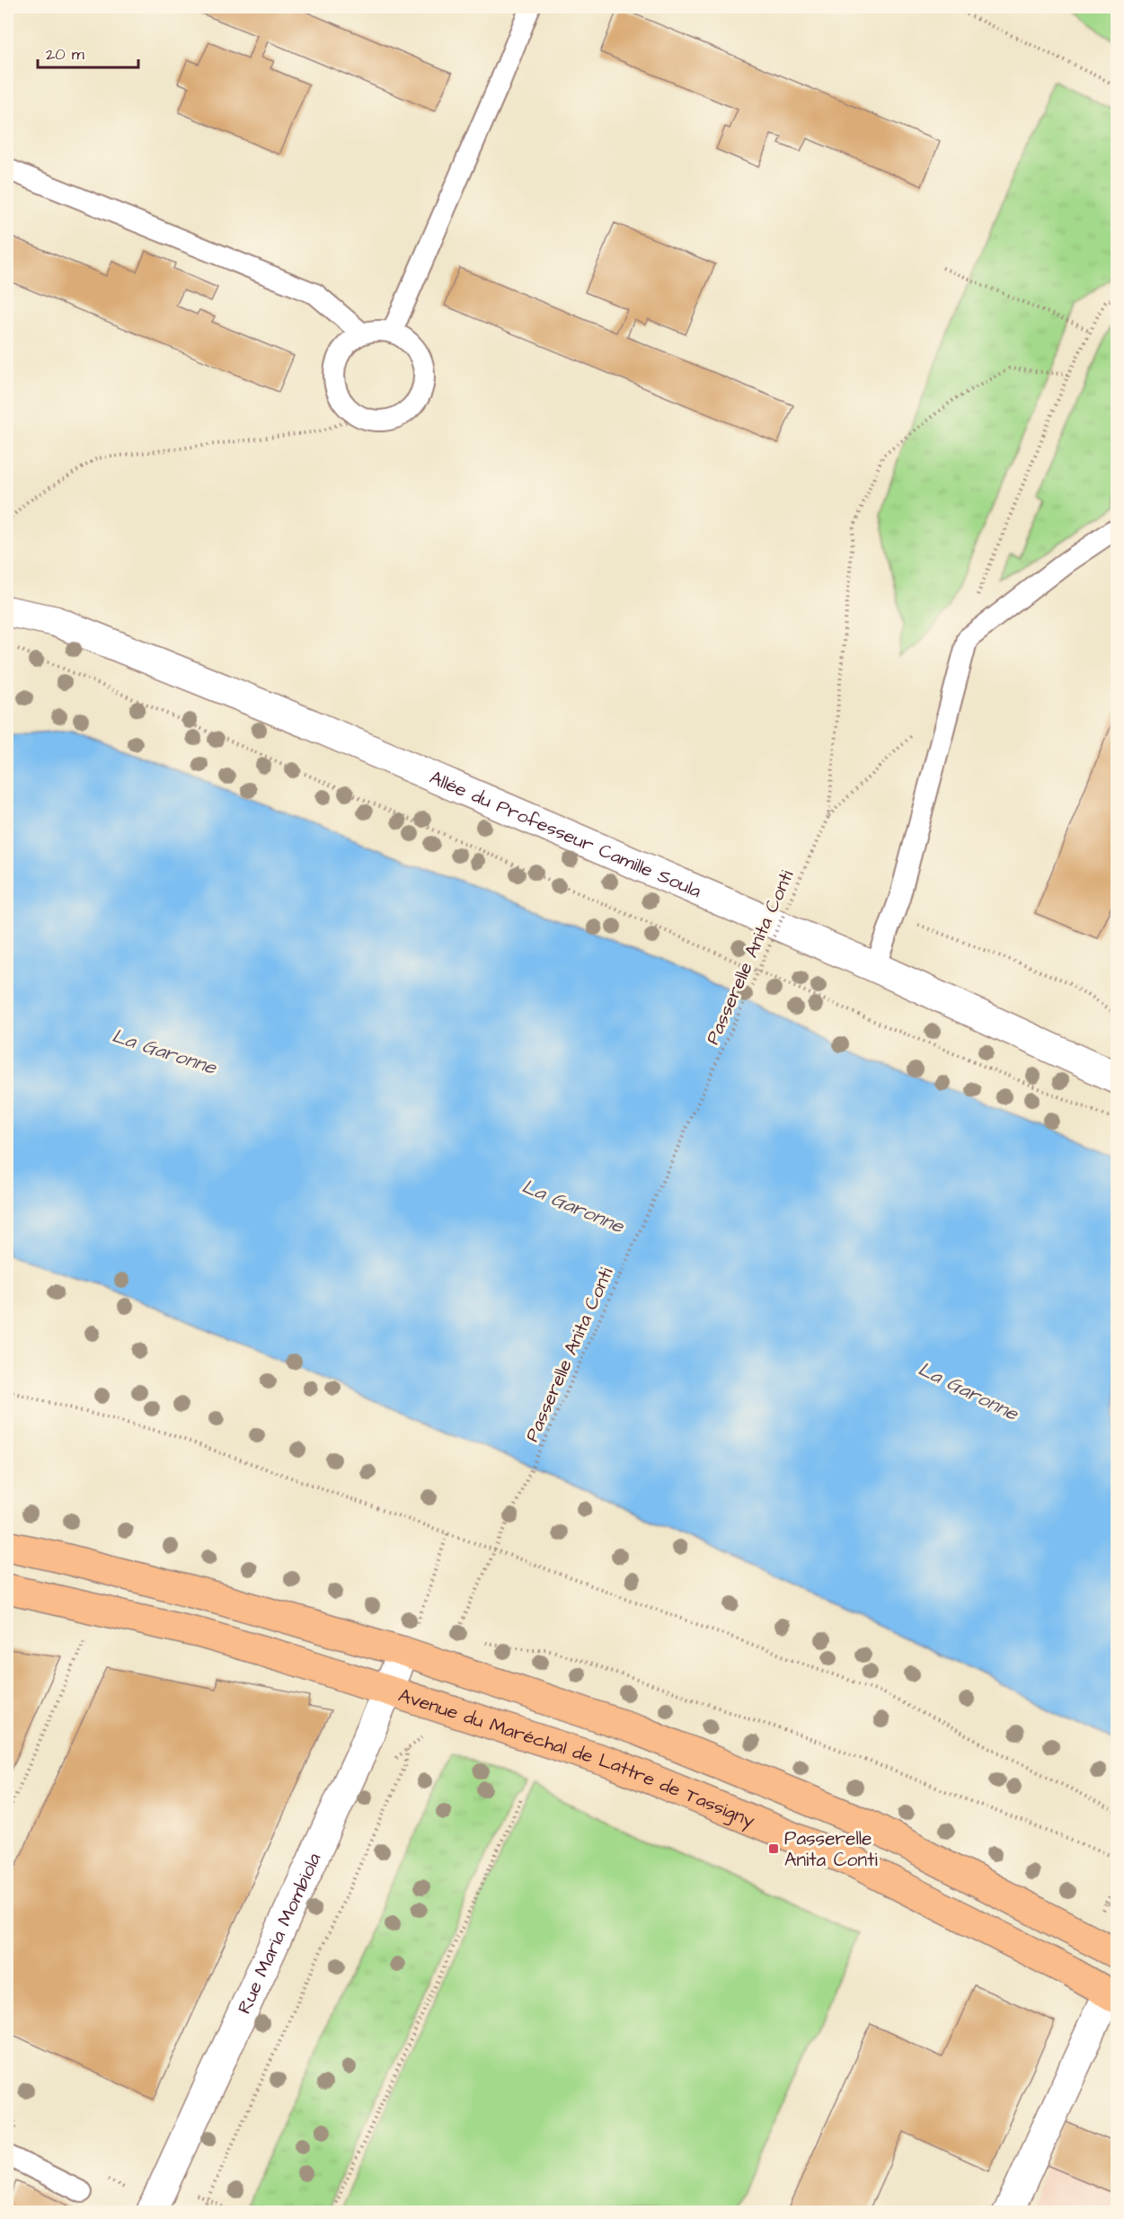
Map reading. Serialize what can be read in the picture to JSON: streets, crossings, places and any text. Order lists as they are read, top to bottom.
{
  "streets": {
    "main road": ["Avenue du Maréchal de Lattre de Tassigny"],
    "street": ["Allée du Professeur Camille Soula", "Rue Maria Mombiola"],
    "path": ["Passerelle Anita Conti"]
  },
  "crossings": [
    ["Avenue du Maréchal de Lattre de Tassigny", "Rue Maria Mombiola"]
  ],
  "water": ["La Garonne"],
  "places": {
    "transit": ["Passerelle Anita Conti"]
  },
  "scale_bar": "20 m"
}
